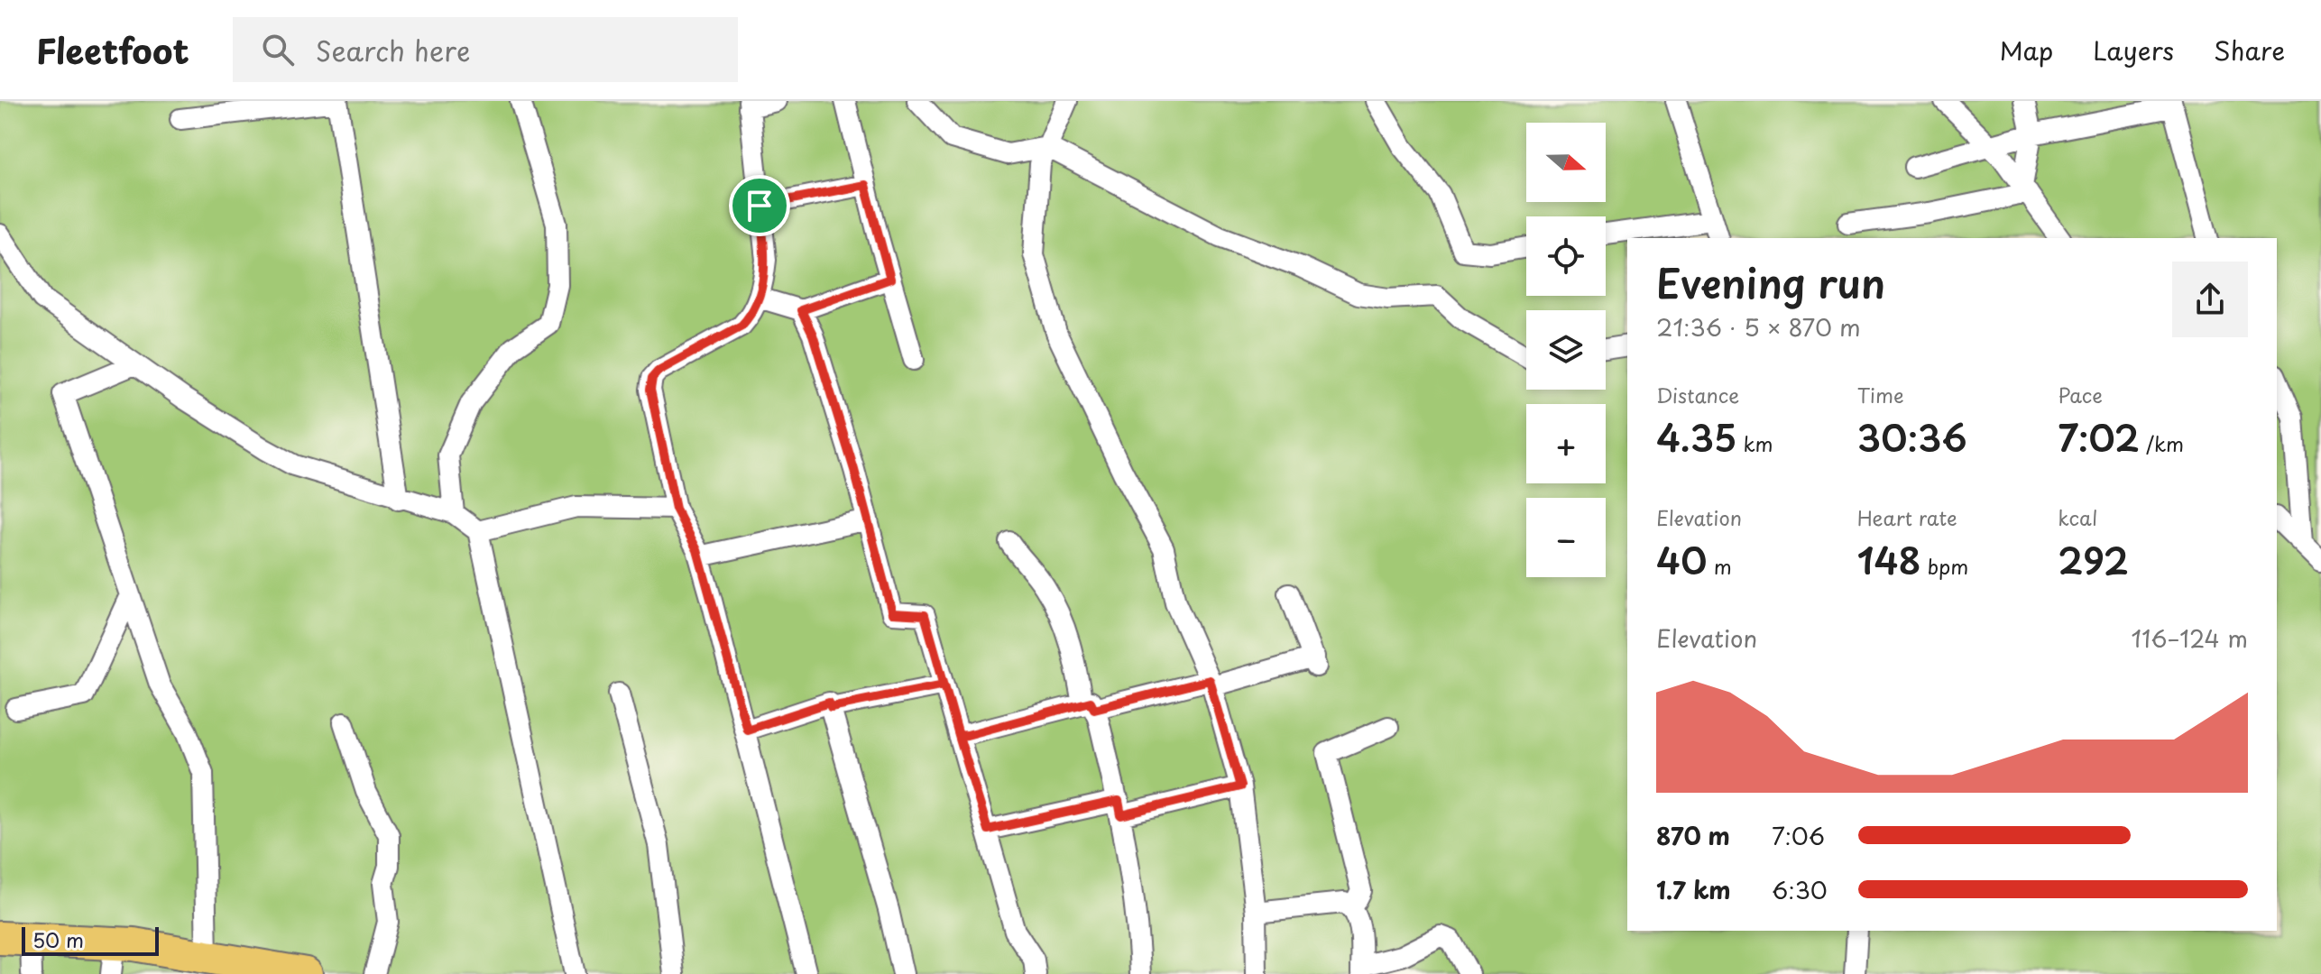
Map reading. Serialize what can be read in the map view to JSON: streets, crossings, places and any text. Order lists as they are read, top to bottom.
{
  "scale_bar": "50 m",
  "north": "right",
  "page": {
    "header": "Fleetfoot",
    "search": "Search here",
    "nav": ["Map", "Layers", "Share"],
    "map_buttons": ["+", "−"],
    "heading": ["Evening run", "21:36 · 5 × 870 m"],
    "stats": [
      ["Distance", "4.35 km"],
      ["Time", "30:36"],
      ["Pace", "7:02 /km"],
      ["Elevation", "40 m"],
      ["Heart rate", "148 bpm"],
      ["kcal", "292"]
    ],
    "chart": ["Elevation", "116–124 m"],
    "list": [
      {
        "name": "870 m",
        "note": "7:06"
      },
      {
        "name": "1.7 km",
        "note": "6:30"
      }
    ],
    "scale": "50 m"
  }
}
